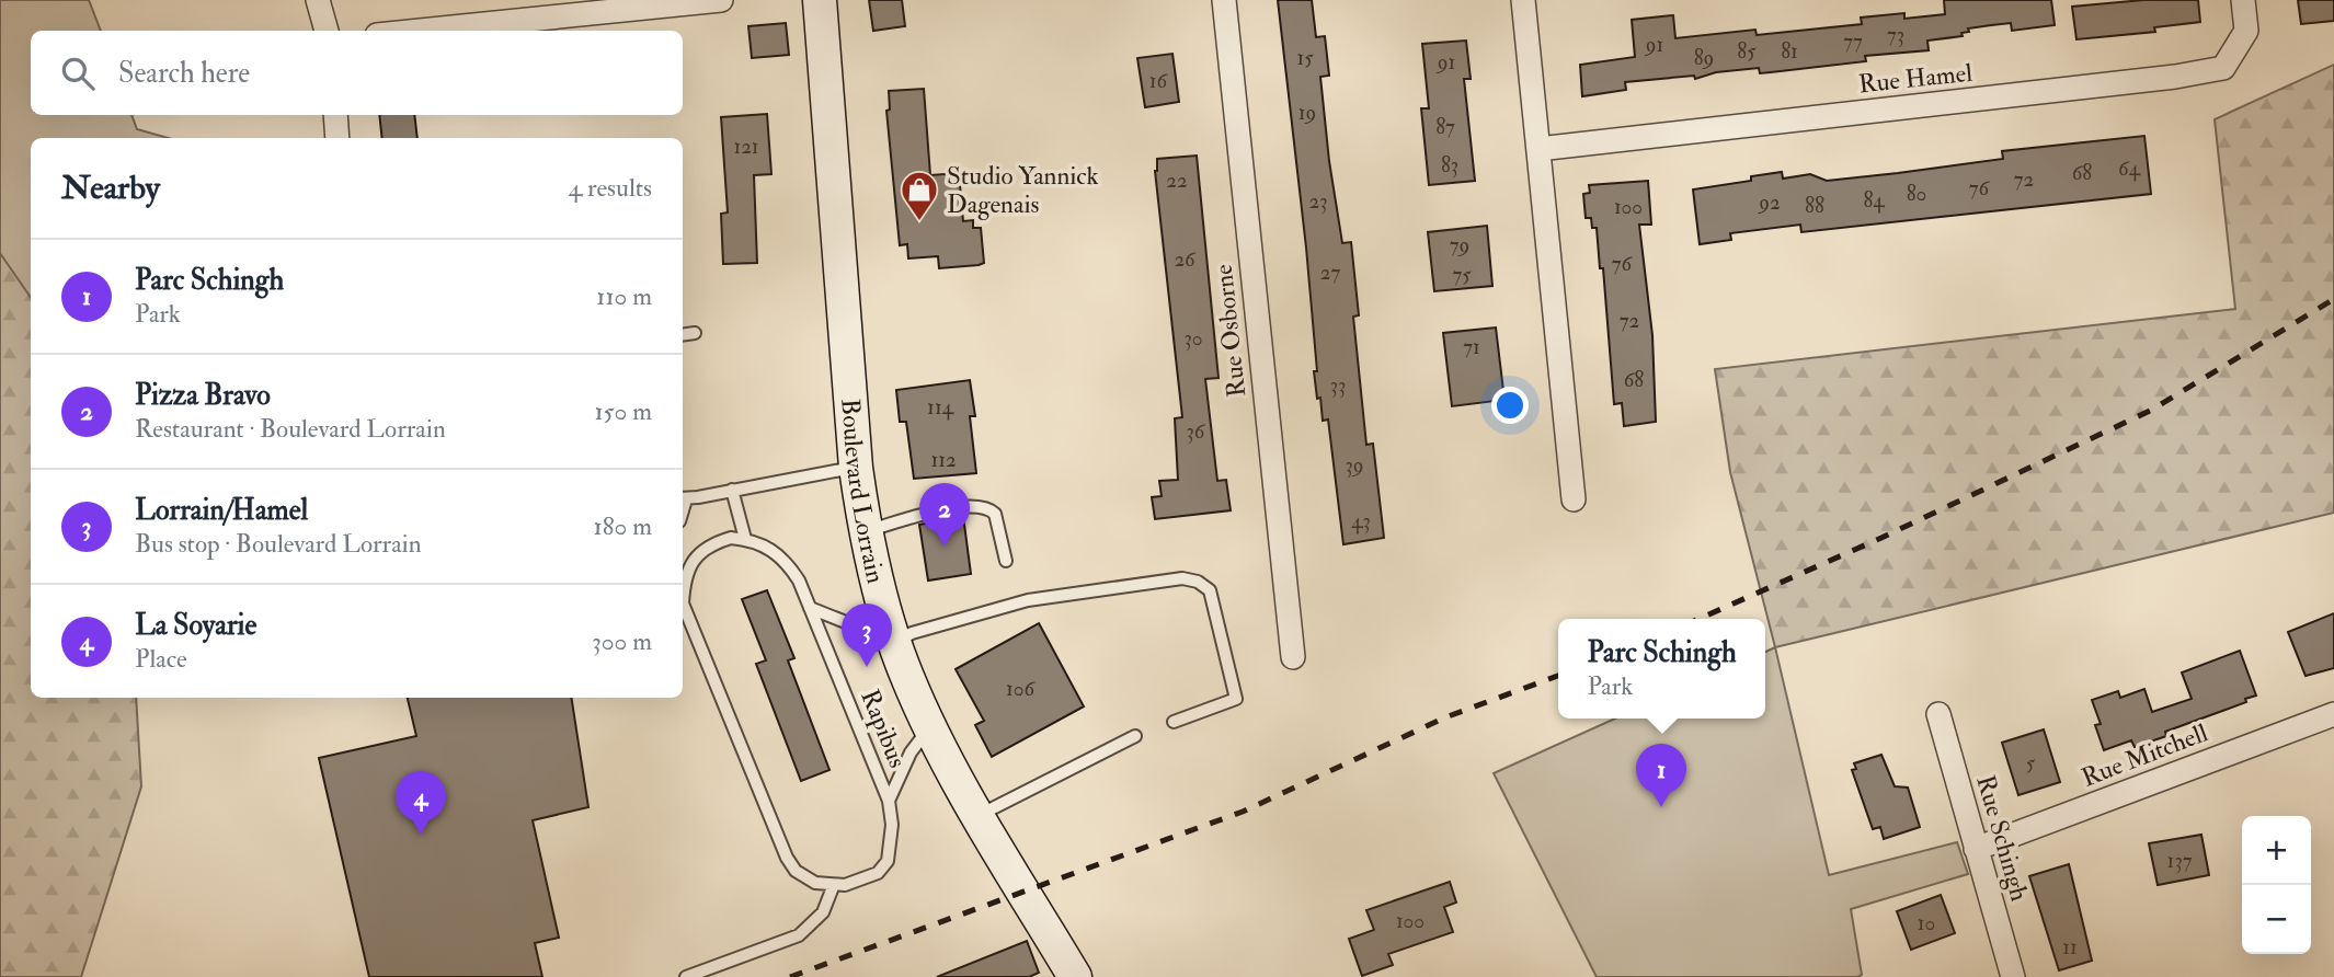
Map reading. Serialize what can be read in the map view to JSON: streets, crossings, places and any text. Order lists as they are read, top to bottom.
{
  "streets": {
    "main road": ["Boulevard Lorrain"],
    "street": [
      "Rue Hamel",
      "Rue Osborne",
      "Rue Mitchell",
      "Rue Schingh"
    ],
    "lane": ["Rapibus"]
  },
  "crossings": [
    ["Rue Mitchell", "Rue Schingh"]
  ],
  "places": {
    "shop": ["Studio Yannick Dagenais"]
  },
  "house_numbers": [
    "73",
    "77",
    "91",
    "85",
    "81",
    "15",
    "89",
    "91",
    "16",
    "19",
    "87",
    "121",
    "83",
    "64",
    "68",
    "72",
    "22",
    "76",
    "80",
    "84",
    "23",
    "92",
    "88",
    "100",
    "79",
    "26",
    "76",
    "27",
    "75",
    "72",
    "30",
    "71",
    "68",
    "33",
    "114",
    "36",
    "112",
    "39",
    "43",
    "106",
    "5",
    "137",
    "100",
    "10",
    "11"
  ],
  "page": {
    "search": "Search here",
    "heading": ["Nearby", "4 results"],
    "list": [
      {
        "mark": "1",
        "name": "Parc Schingh",
        "note": "Park",
        "value": "110 m"
      },
      {
        "mark": "2",
        "name": "Pizza Bravo",
        "note": "Restaurant · Boulevard Lorrain",
        "value": "150 m"
      },
      {
        "mark": "3",
        "name": "Lorrain/Hamel",
        "note": "Bus stop · Boulevard Lorrain",
        "value": "180 m"
      },
      {
        "mark": "4",
        "name": "La Soyarie",
        "note": "Place",
        "value": "300 m"
      }
    ],
    "pins": [
      "2",
      "3",
      "1",
      "4"
    ],
    "popup": ["Parc Schingh", "Park"],
    "map_buttons": ["+", "−"]
  }
}
